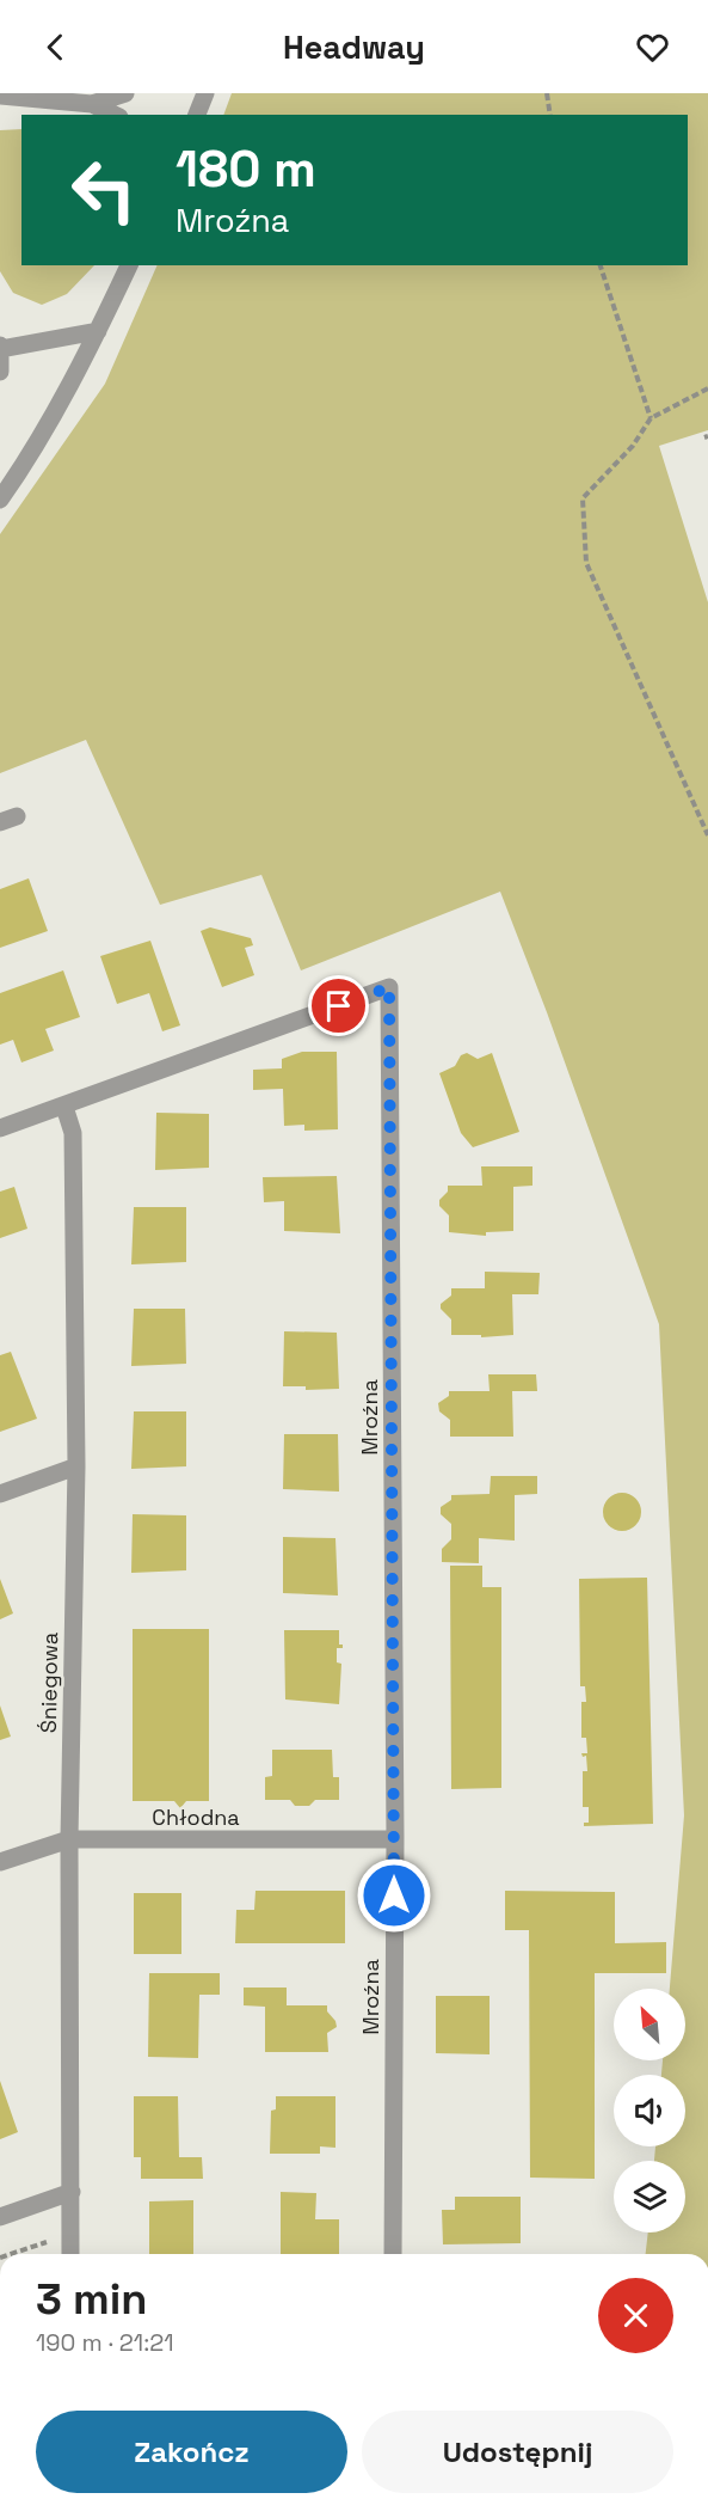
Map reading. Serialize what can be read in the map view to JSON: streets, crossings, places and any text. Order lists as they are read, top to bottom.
{
  "streets": {
    "street": ["Mroźna", "Śniegowa", "Chłodna"]
  },
  "crossings": [
    ["Mroźna", "Śniegowa"],
    ["Mroźna", "Chłodna"],
    ["Śniegowa", "Chłodna"]
  ],
  "north": "top left",
  "page": {
    "header": "Headway",
    "turn": ["180 m", "Mroźna"],
    "heading": ["3 min", "190 m · 21:21"],
    "buttons": ["Zakończ", "Udostępnij"]
  }
}
